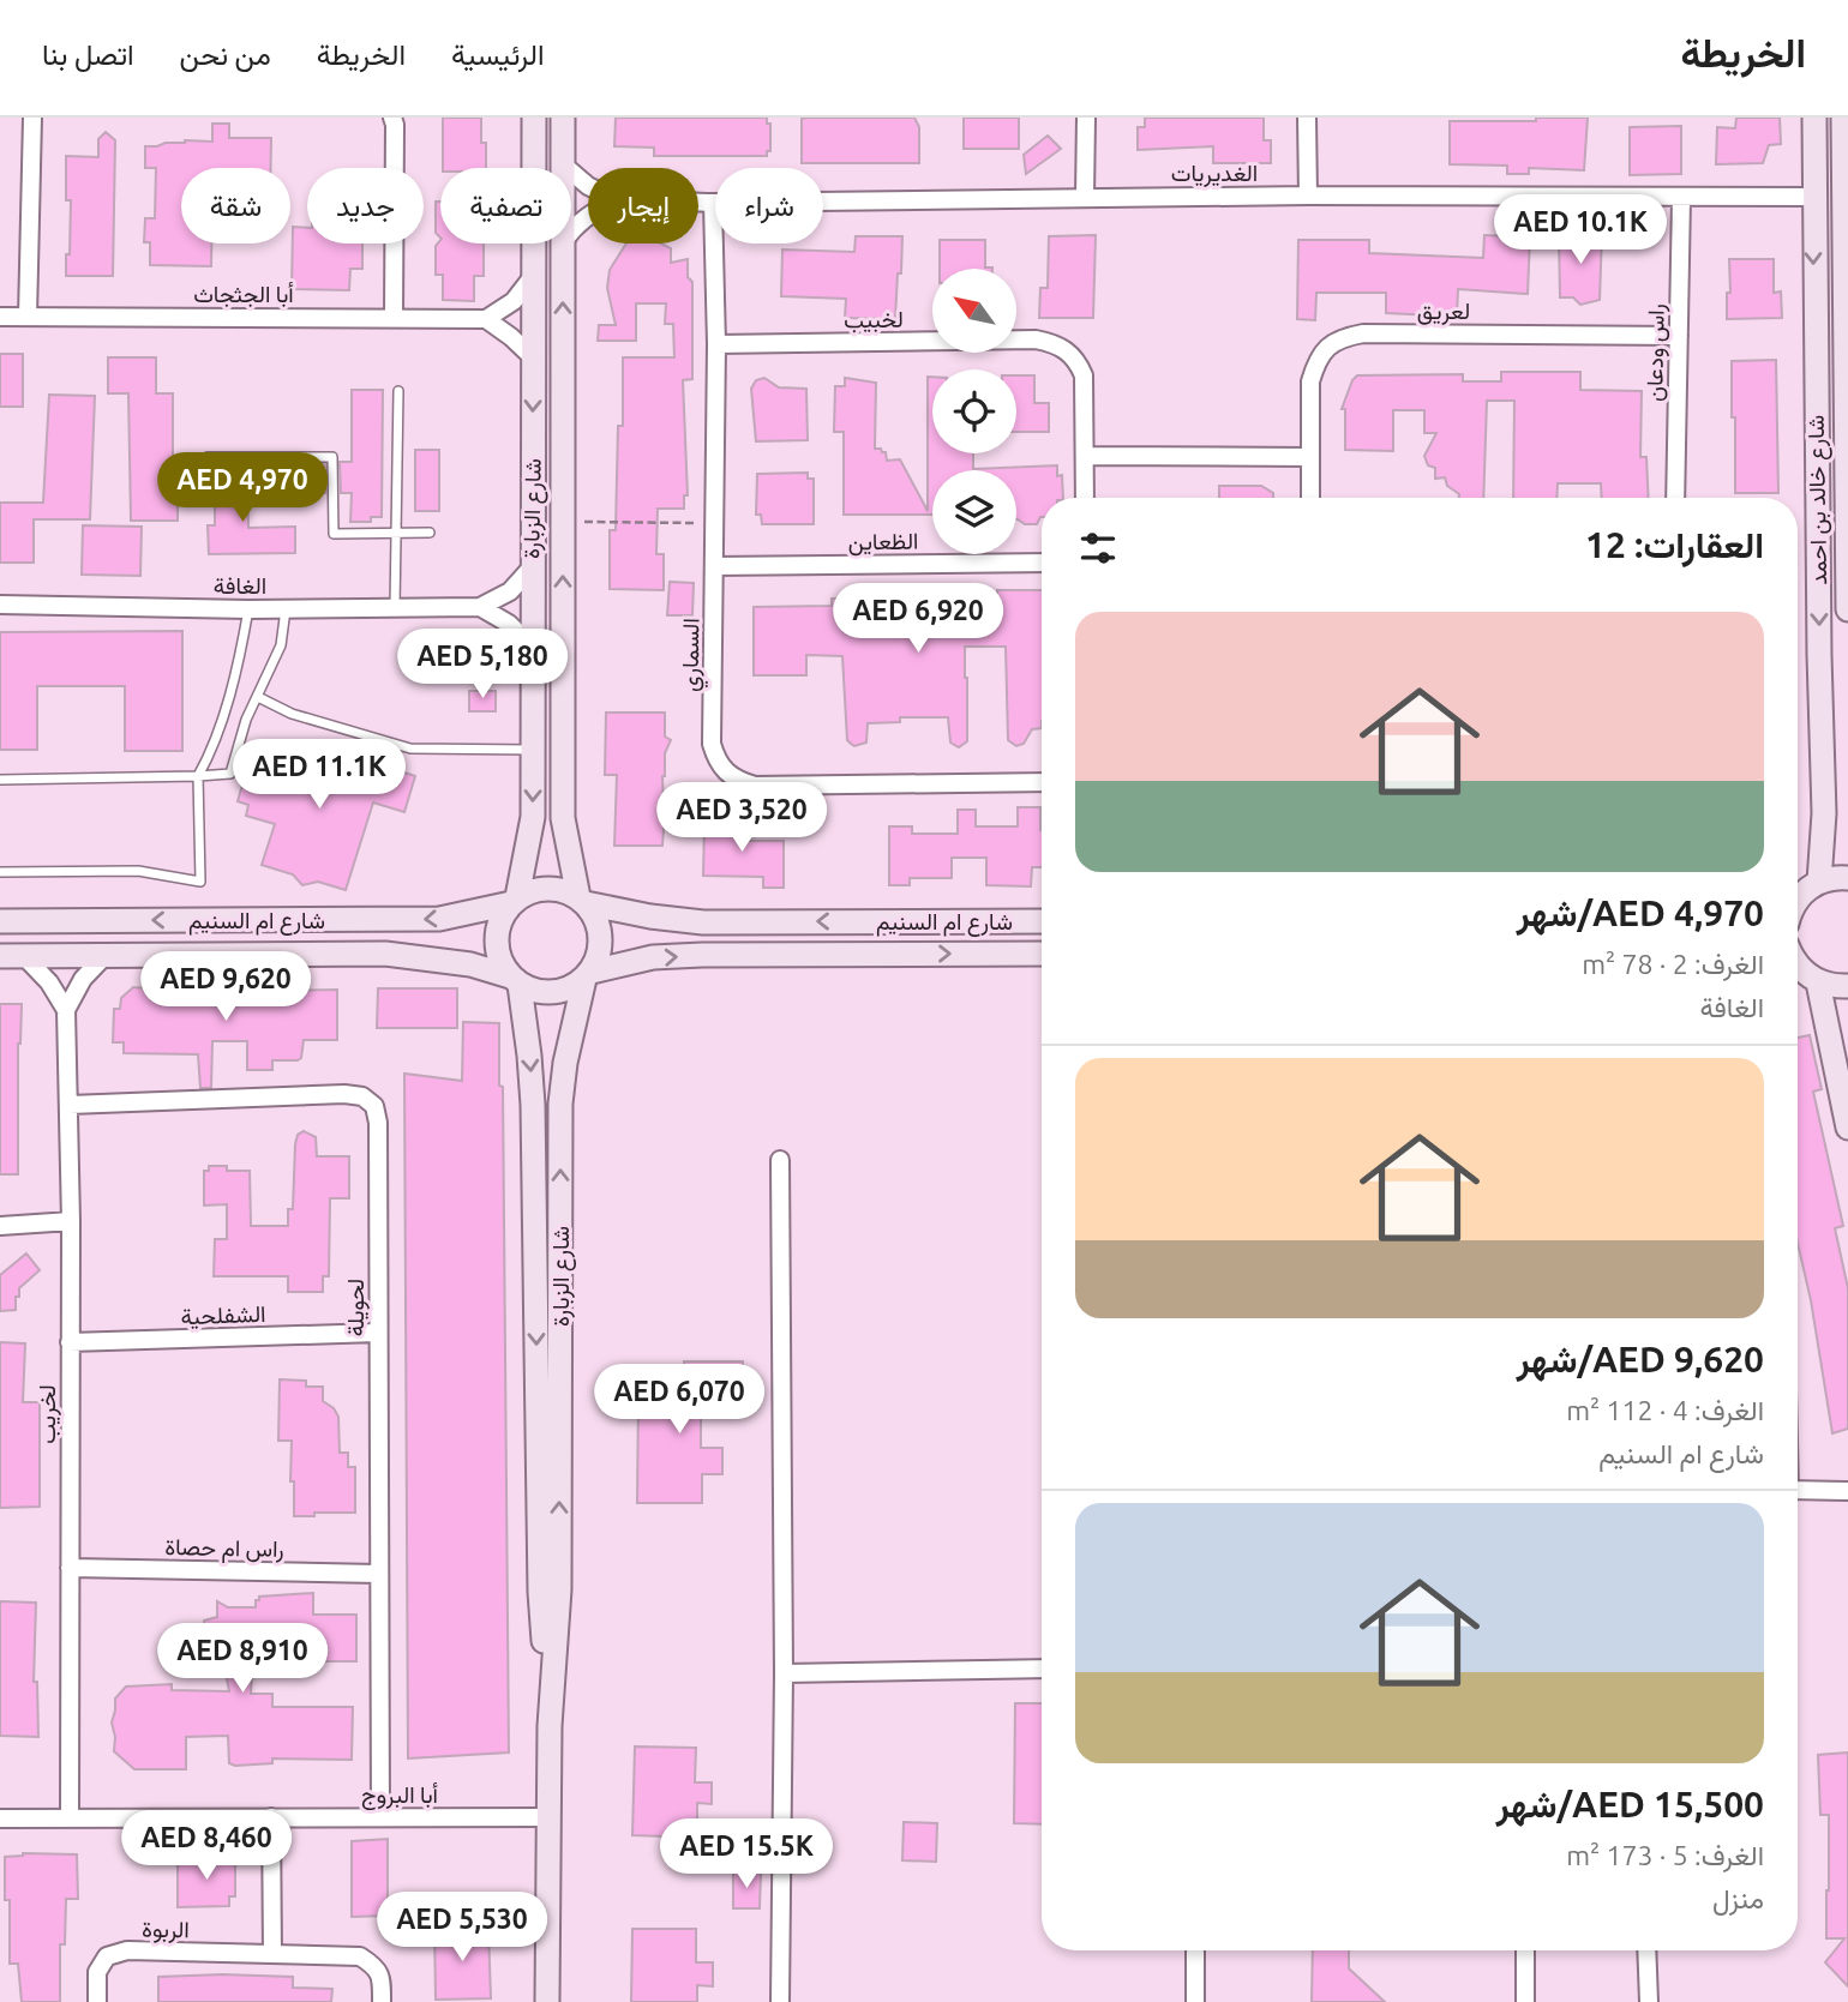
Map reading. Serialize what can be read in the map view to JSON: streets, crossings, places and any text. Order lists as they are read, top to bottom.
{
  "streets": {
    "main road": ["شارع خالد بن احمد", "شارع الزبارة", "شارع ام السنيم"],
    "street": [
      "الغديريات",
      "أبا الجثجاث",
      "لعريق",
      "لخبيب",
      "راس ودعان",
      "الظعاين",
      "الغافة",
      "السماري",
      "لحويلة",
      "الشفلحية",
      "لخريب",
      "راس ام حصاة",
      "أبا البروج",
      "الربوة"
    ]
  },
  "crossings": [
    ["الغديريات", "راس ودعان"],
    ["الغديريات", "شارع خالد بن احمد"],
    ["الغديريات", "شارع الزبارة"],
    ["الغديريات", "السماري"],
    ["لعريق", "راس ودعان"],
    ["لخبيب", "السماري"],
    ["شارع الزبارة", "شارع ام السنيم"],
    ["شارع الزبارة", "أبا البروج"],
    ["الظعاين", "السماري"],
    ["لحويلة", "الشفلحية"],
    ["لحويلة", "لخريب"],
    ["لحويلة", "راس ام حصاة"],
    ["لحويلة", "أبا البروج"],
    ["الشفلحية", "لخريب"],
    ["لخريب", "راس ام حصاة"],
    ["لخريب", "أبا البروج"]
  ],
  "north": "top left",
  "page": {
    "header": "الخريطة",
    "nav": [
      "الرئيسية",
      "الخريطة",
      "من نحن",
      "اتصل بنا"
    ],
    "chip": [
      "شراء",
      "إيجار",
      "تصفية",
      "جديد",
      "شقة"
    ],
    "price": [
      "AED 10.1K",
      "AED 4,970",
      "AED 6,920",
      "AED 5,180",
      "AED 11.1K",
      "AED 3,520",
      "AED 9,620",
      "AED 6,070",
      "AED 8,910",
      "AED 8,460",
      "AED 15.5K",
      "AED 5,530"
    ],
    "heading": "العقارات: 12",
    "list": [
      {
        "name": "AED 4,970/شهر",
        "note": "الغرف: 2 · 78 m² · الغافة"
      },
      {
        "name": "AED 9,620/شهر",
        "note": "الغرف: 4 · 112 m² · شارع ام السنيم"
      },
      {
        "name": "AED 15,500/شهر",
        "note": "الغرف: 5 · 173 m² · منزل"
      }
    ]
  }
}
